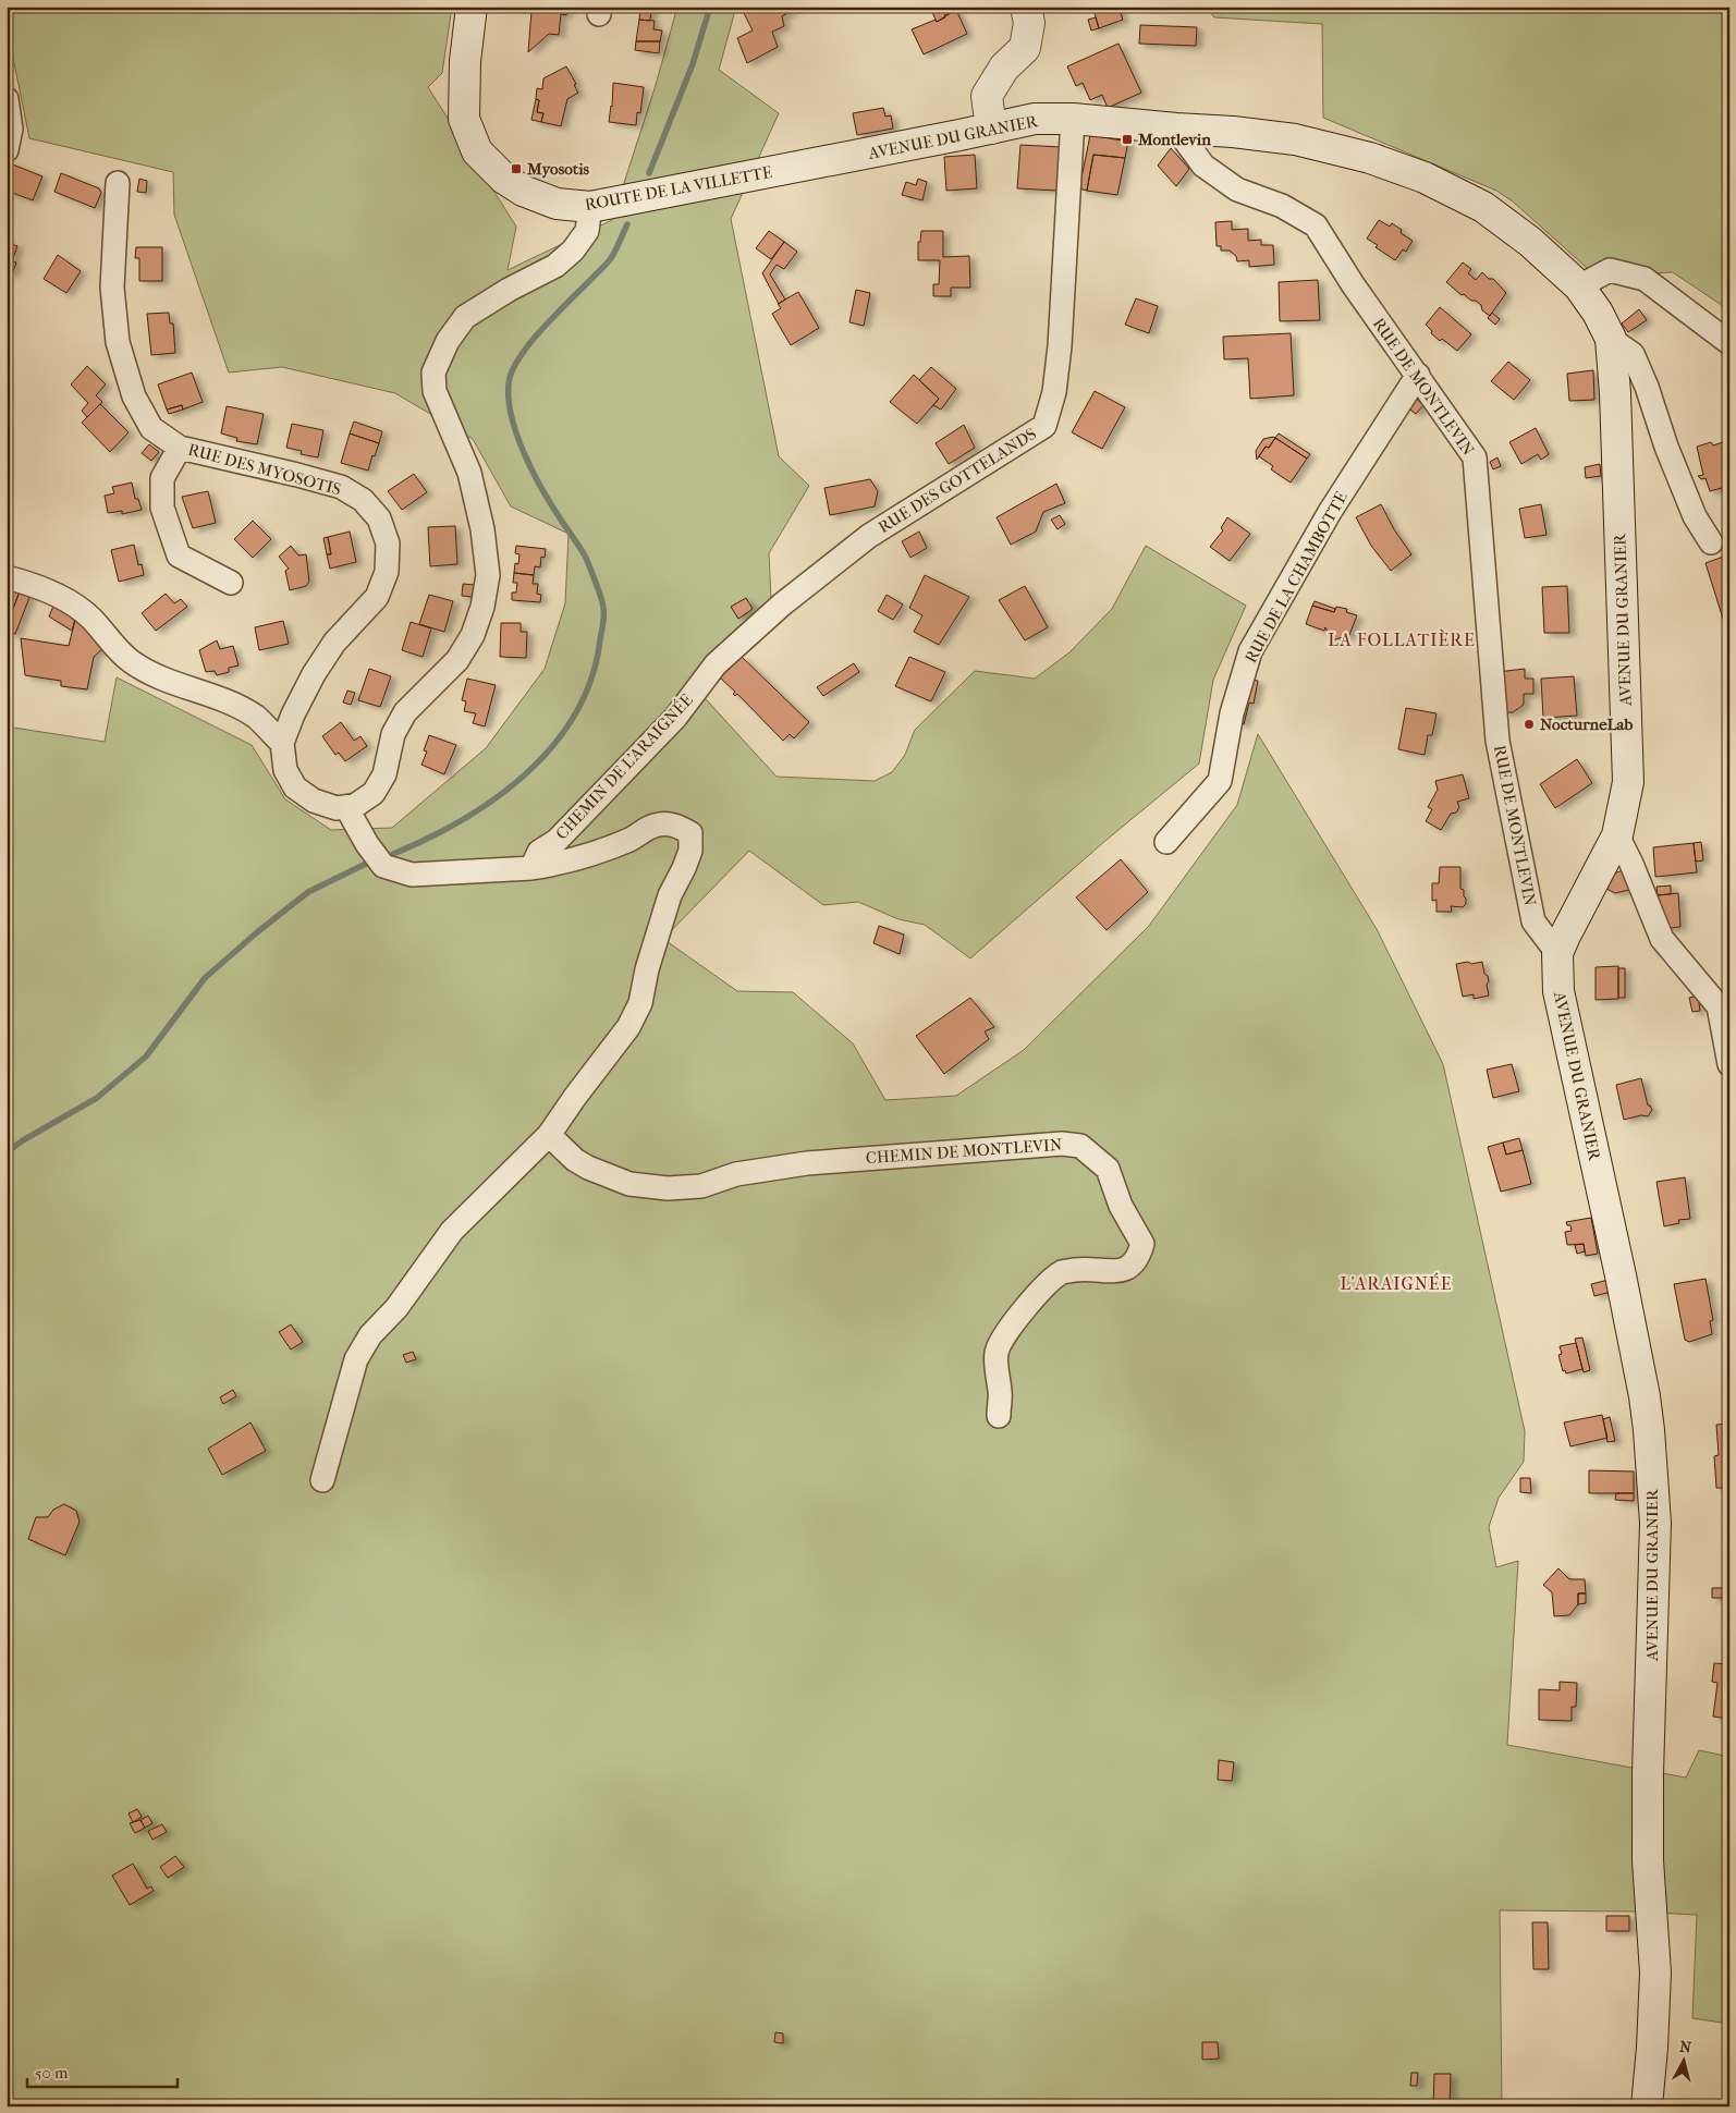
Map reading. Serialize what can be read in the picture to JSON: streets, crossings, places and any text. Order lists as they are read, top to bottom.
{
  "streets": {
    "main road": ["AVENUE DU GRANIER", "ROUTE DE LA VILLETTE"],
    "street": [
      "RUE DE MONTLEVIN",
      "RUE DES MYOSOTIS",
      "RUE DES GOTTELANDS",
      "RUE DE LA CHAMBOTTE",
      "CHEMIN DE L'ARAIGNÉE",
      "CHEMIN DE MONTLEVIN"
    ]
  },
  "crossings": [
    ["AVENUE DU GRANIER", "ROUTE DE LA VILLETTE"],
    ["AVENUE DU GRANIER", "RUE DE MONTLEVIN"],
    ["AVENUE DU GRANIER", "RUE DES GOTTELANDS"],
    ["RUE DE MONTLEVIN", "RUE DE LA CHAMBOTTE"],
    ["RUE DES GOTTELANDS", "CHEMIN DE L'ARAIGNÉE"]
  ],
  "districts": ["LA FOLLATIÈRE", "L'ARAIGNÉE"],
  "places": {
    "transit": ["Montlevin", "Myosotis"],
    "other": ["NocturneLab"]
  },
  "scale_bar": "50 m",
  "north": "top"
}
